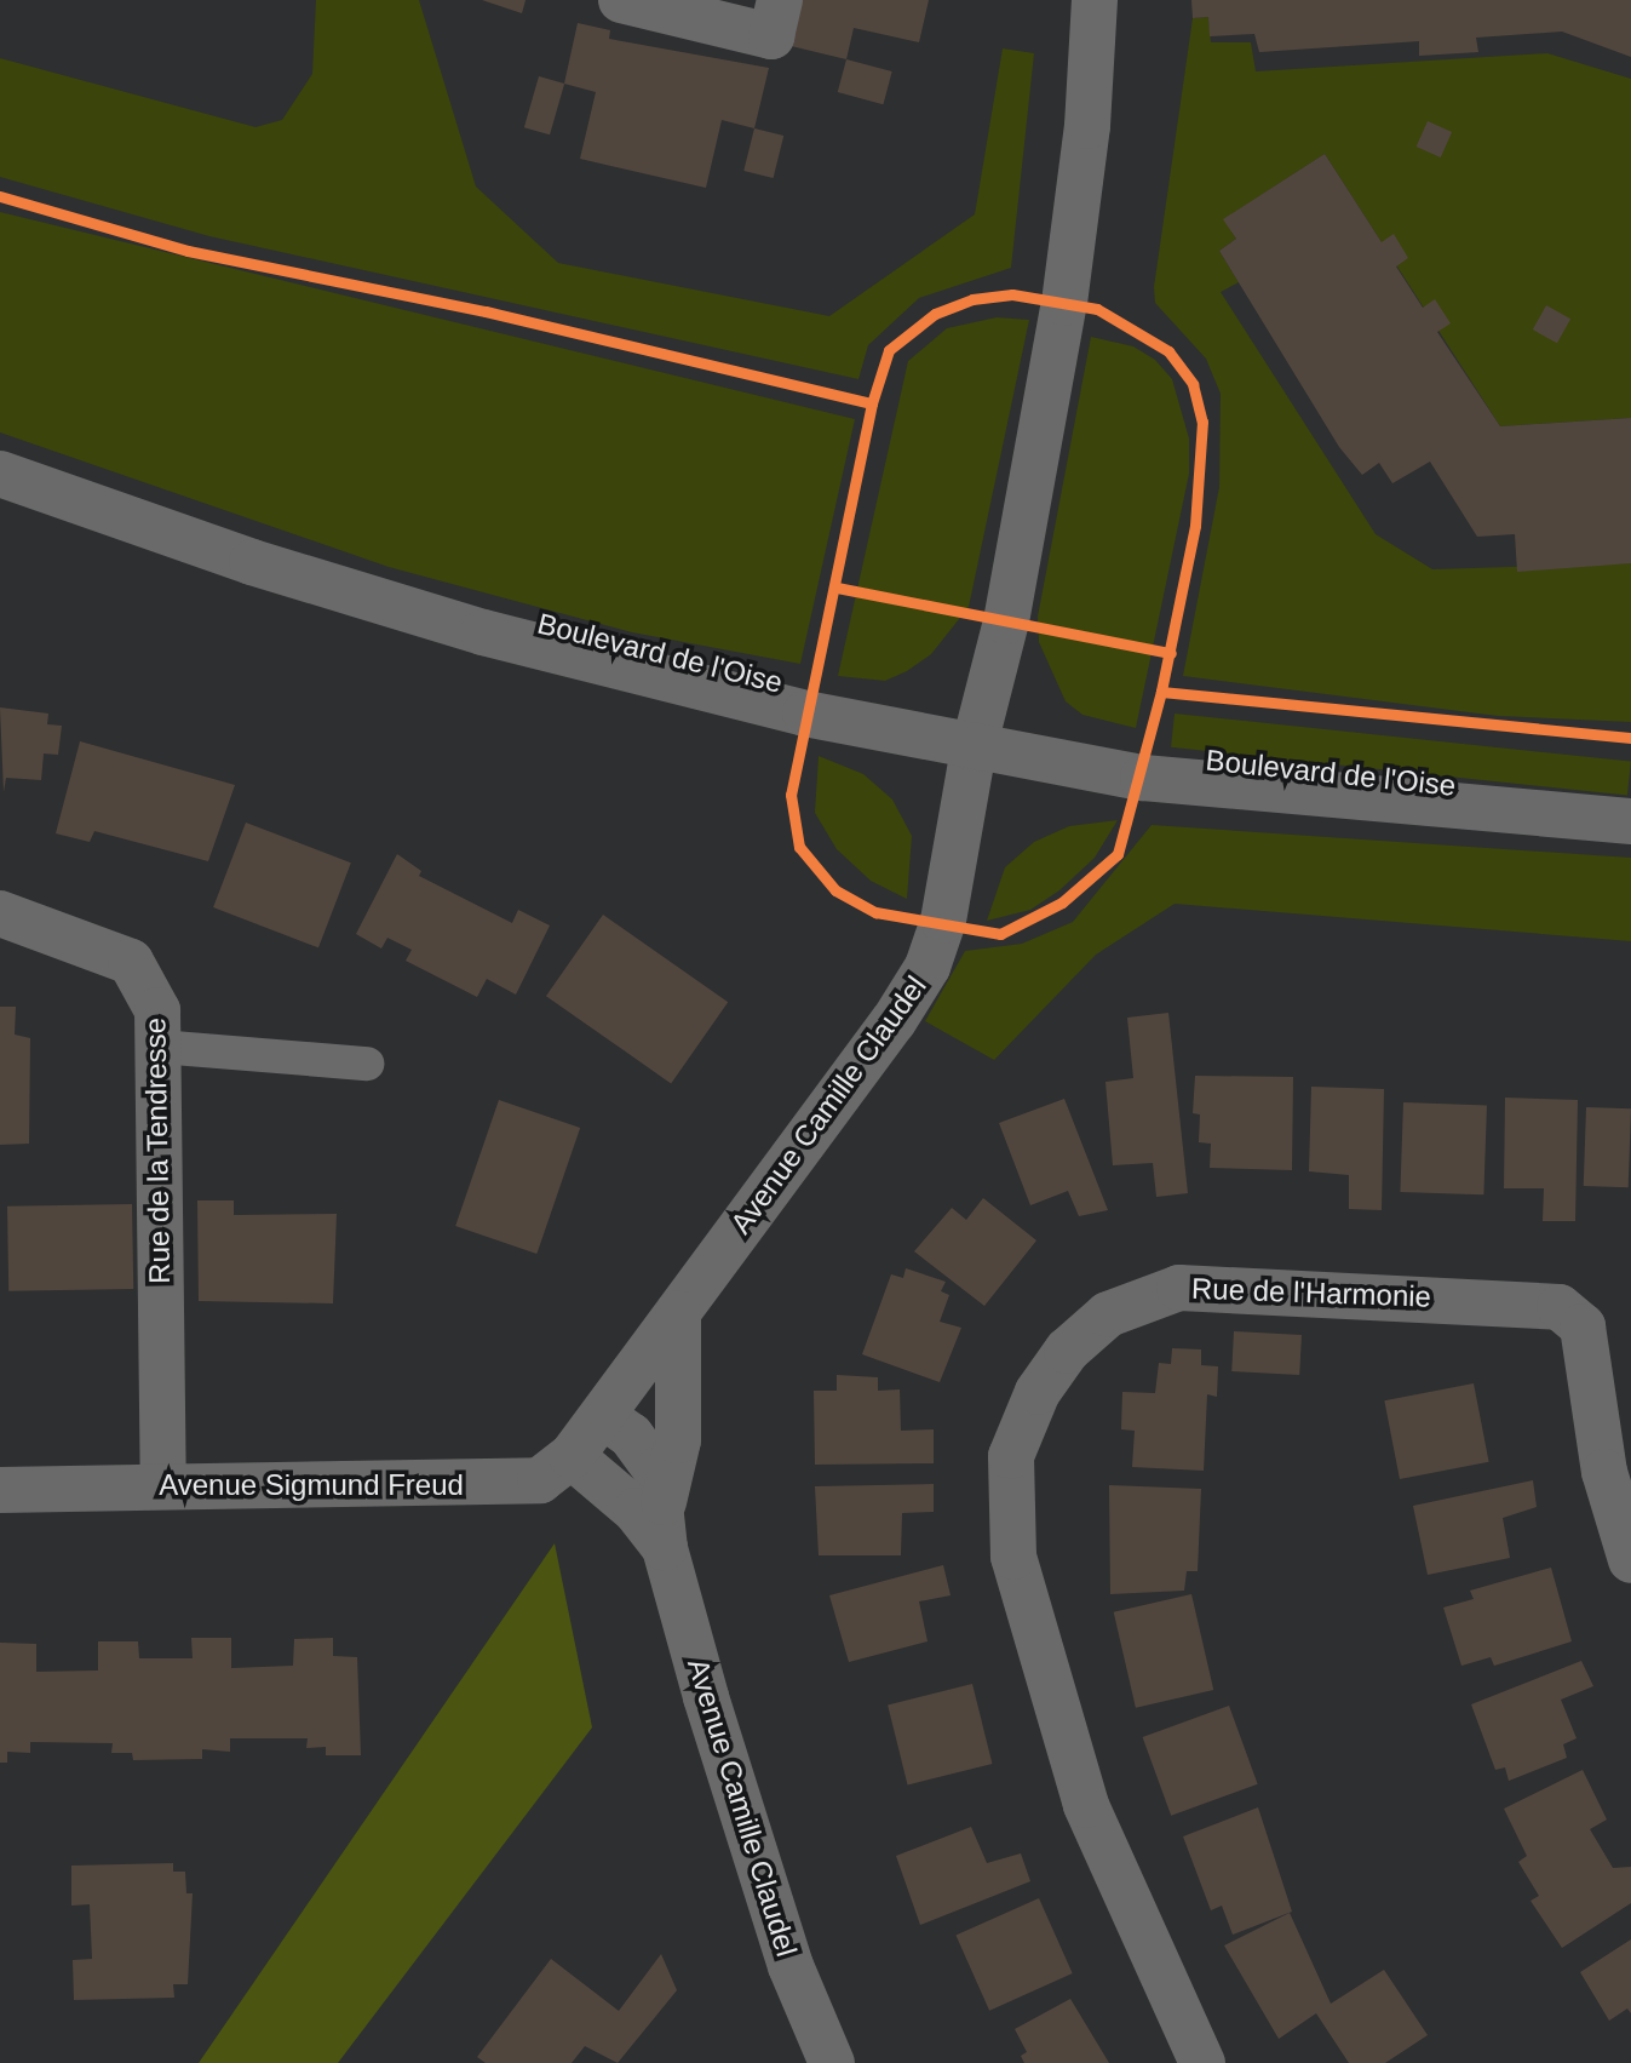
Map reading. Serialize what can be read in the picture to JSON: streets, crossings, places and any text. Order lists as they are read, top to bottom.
{
  "streets": {
    "street": [
      "Boulevard de l'Oise",
      "Avenue Camille Claudel",
      "Rue de la Tendresse",
      "Rue de l'Harmonie",
      "Avenue Sigmund Freud"
    ]
  },
  "crossings": [
    ["Boulevard de l'Oise", "Avenue Camille Claudel"],
    ["Avenue Camille Claudel", "Avenue Sigmund Freud"],
    ["Rue de la Tendresse", "Avenue Sigmund Freud"]
  ]
}
